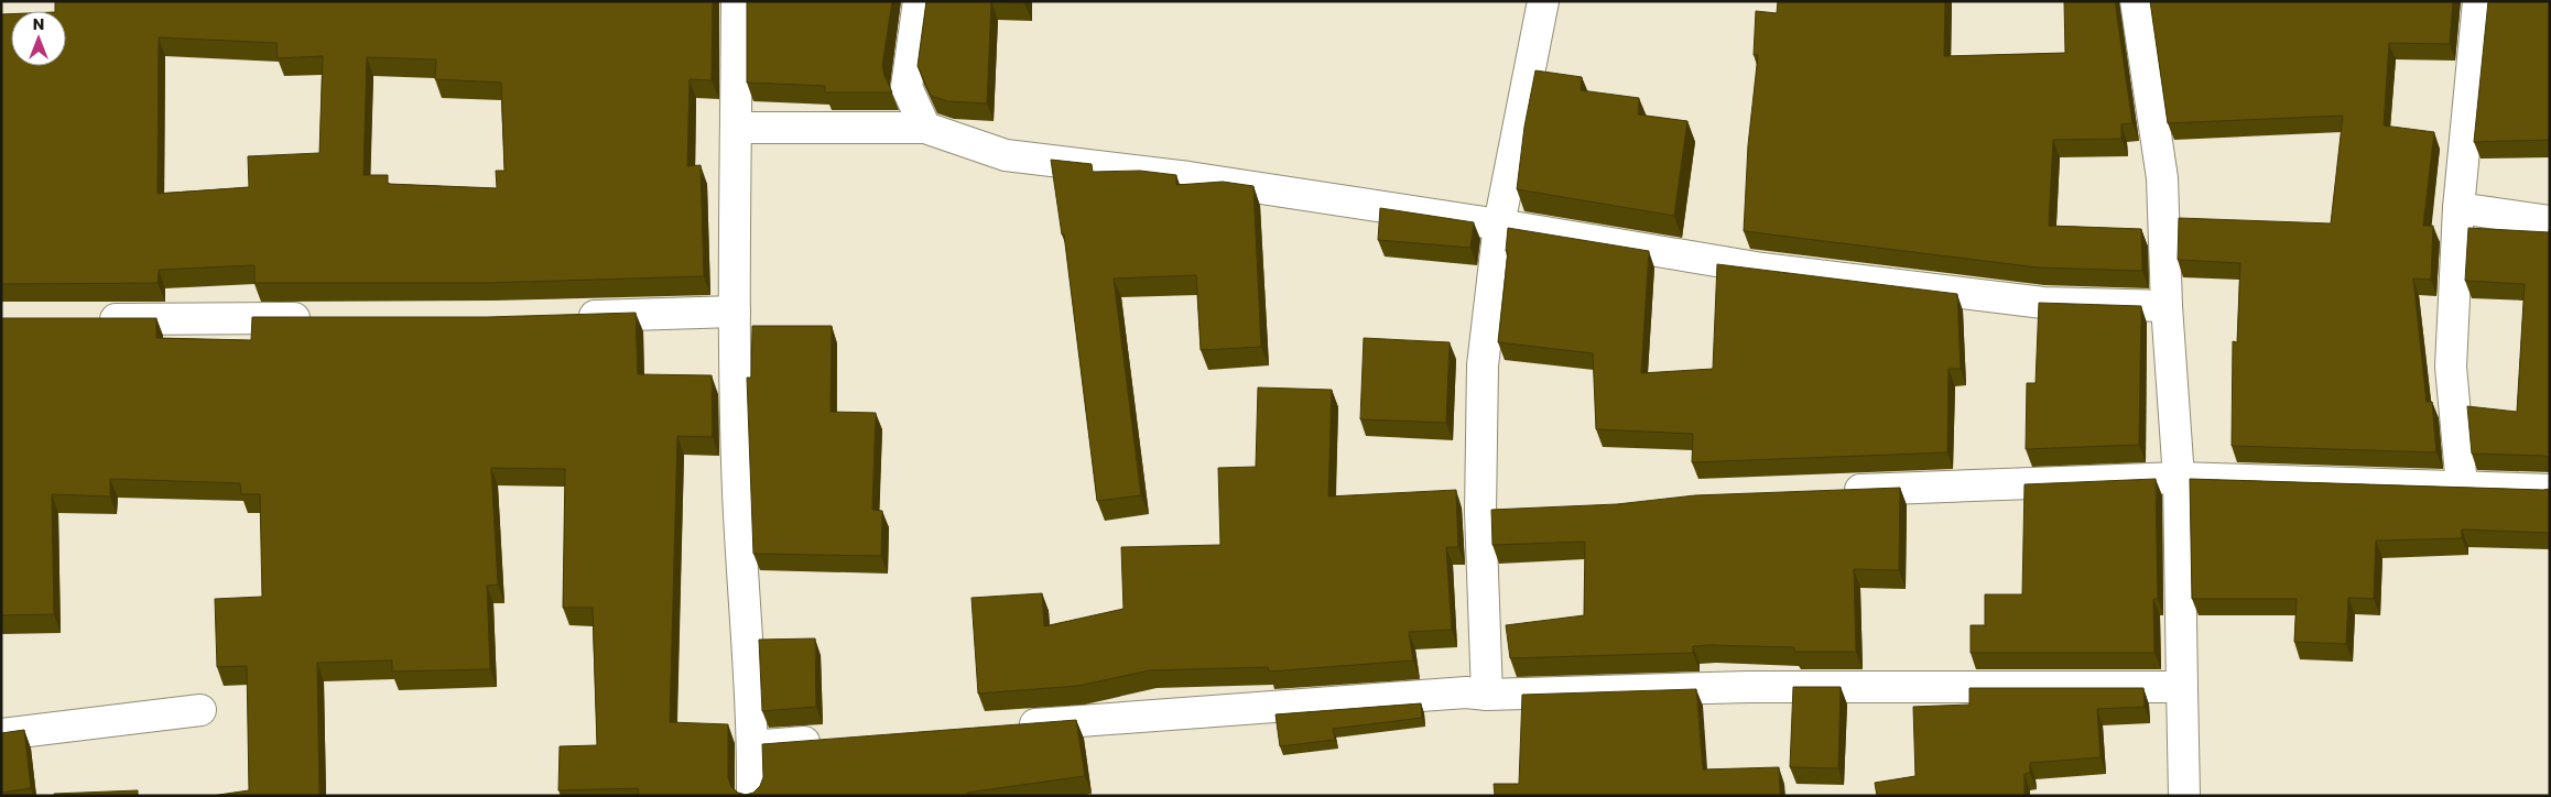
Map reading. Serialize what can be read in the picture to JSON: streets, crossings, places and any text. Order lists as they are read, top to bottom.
{
  "north": "top"
}
